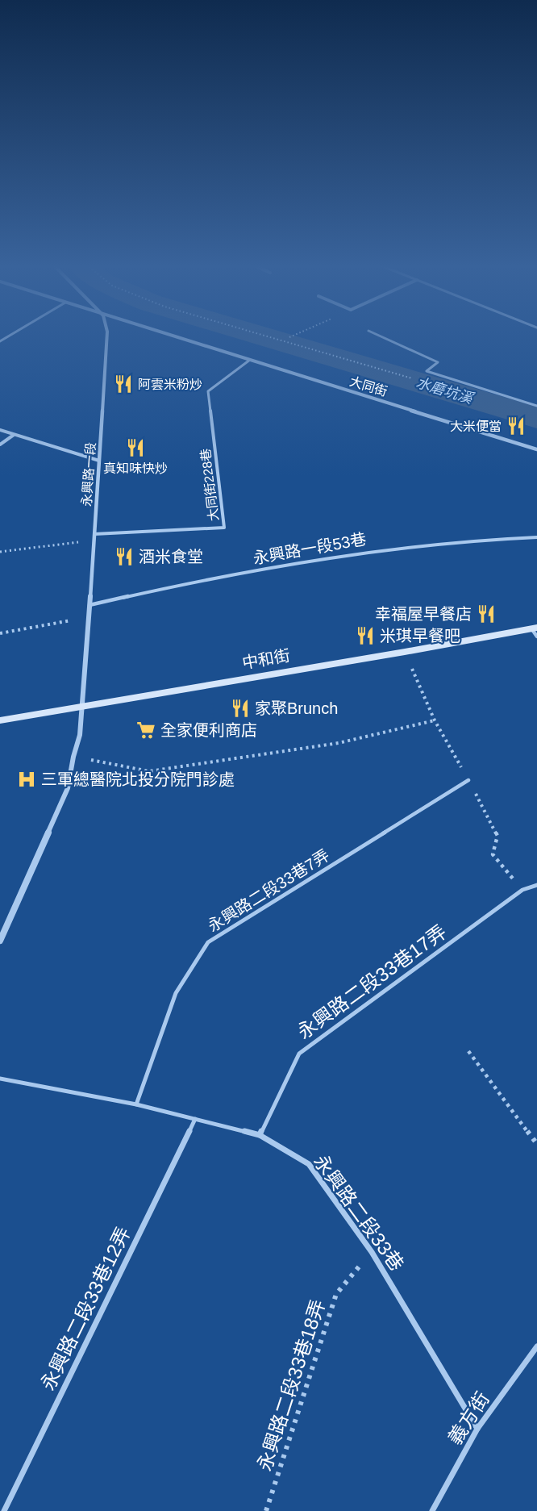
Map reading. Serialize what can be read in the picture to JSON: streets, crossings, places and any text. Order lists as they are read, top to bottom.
{
  "streets": {
    "street": ["大同街", "永興路一段", "中和街"],
    "lane": [
      "大同街228巷",
      "永興路一段53巷",
      "永興路二段33巷7弄",
      "永興路二段33巷17弄",
      "永興路二段33巷",
      "永興路二段33巷12弄",
      "義方街"
    ],
    "path": ["永興路二段33巷18弄"]
  },
  "crossings": [
    ["大同街", "大同街228巷"],
    ["永興路一段", "大同街228巷"],
    ["永興路一段", "永興路一段53巷"],
    ["永興路一段", "中和街"],
    ["永興路二段33巷7弄", "永興路二段33巷"],
    ["永興路二段33巷17弄", "永興路二段33巷"],
    ["永興路二段33巷", "永興路二段33巷12弄"],
    ["永興路二段33巷", "永興路二段33巷18弄"],
    ["永興路二段33巷", "義方街"]
  ],
  "water": ["水磨坑溪"],
  "places": {
    "restaurant": [
      "阿雲米粉炒",
      "大米便當",
      "真知味快炒",
      "酒米食堂",
      "幸福屋早餐店",
      "米琪早餐吧",
      "家聚Brunch"
    ],
    "supermarket": ["全家便利商店"],
    "hospital": ["三軍總醫院北投分院門診處"]
  }
}
